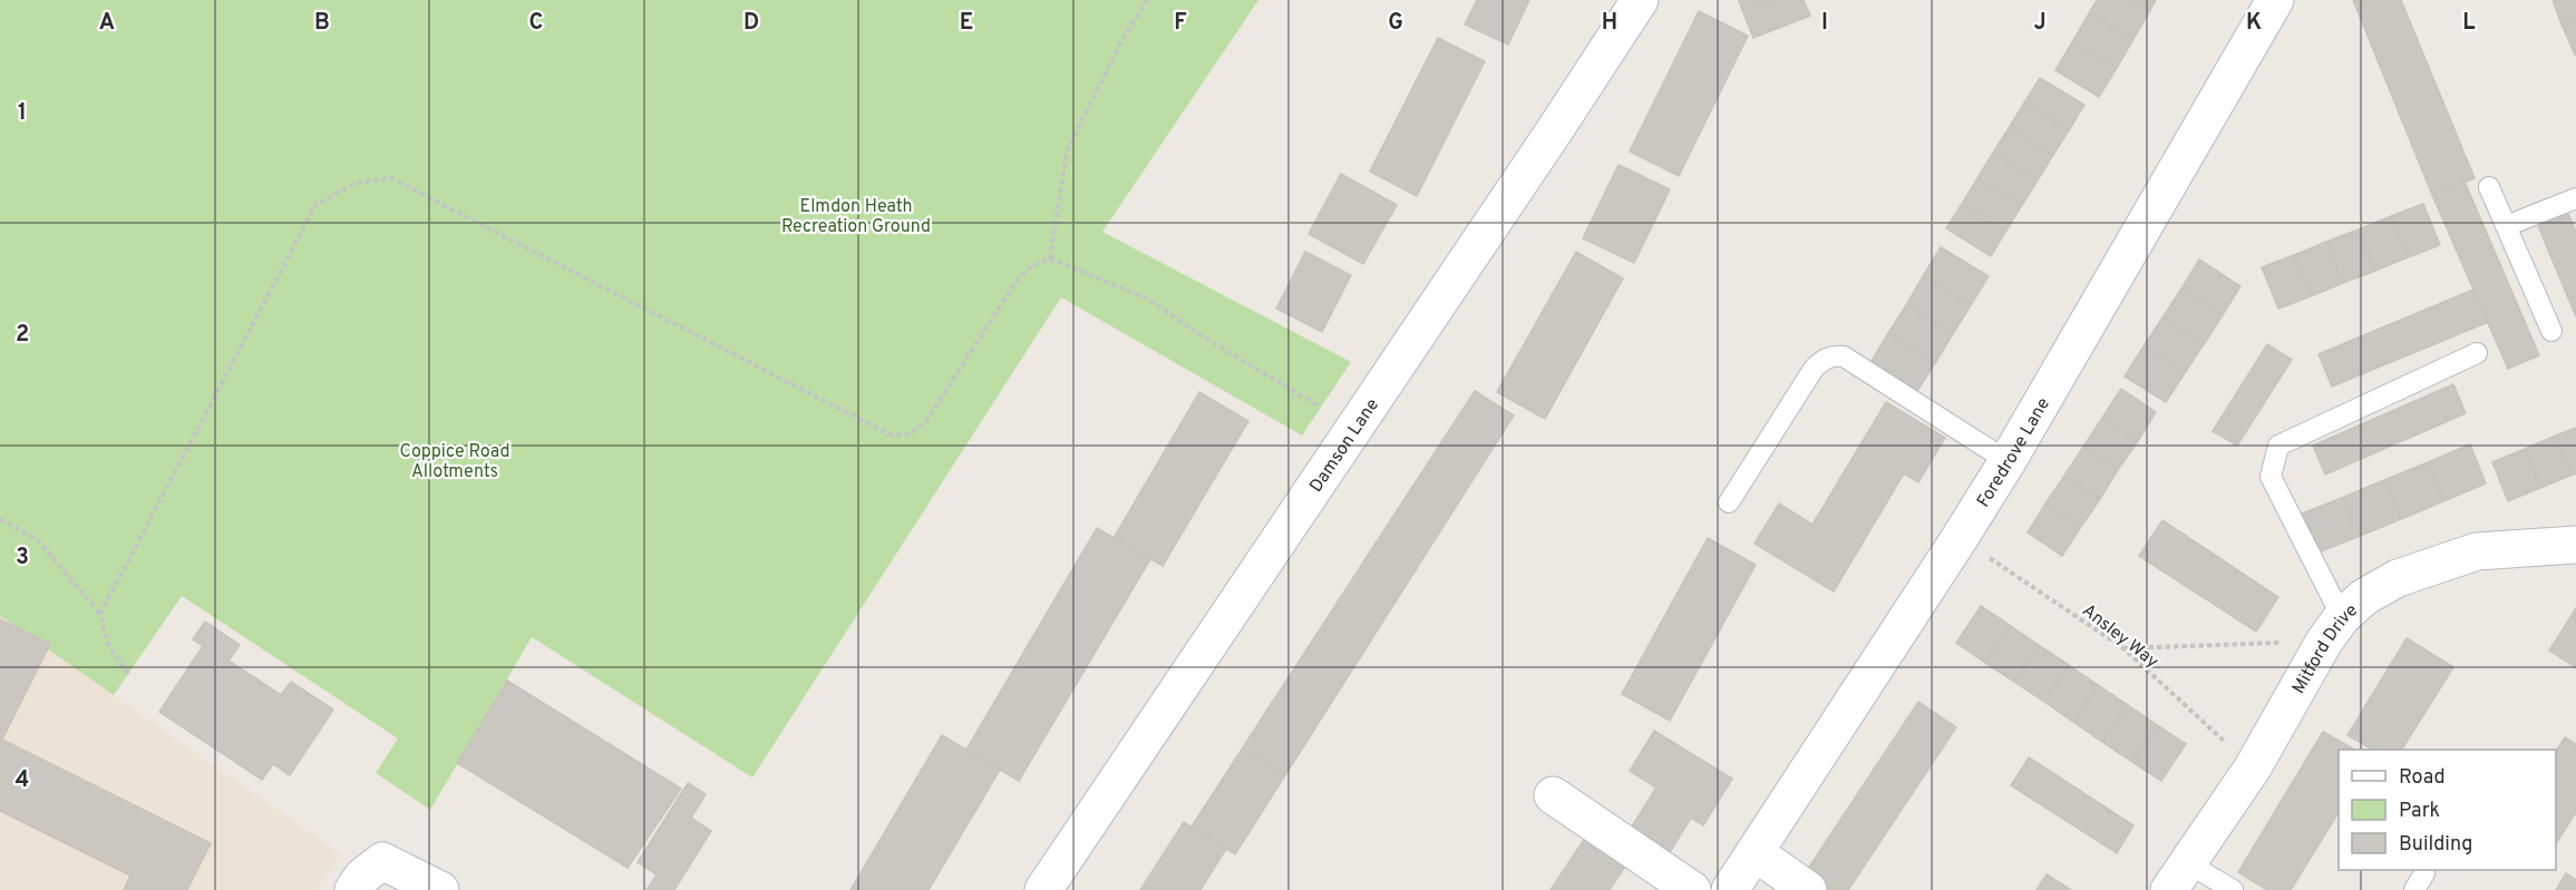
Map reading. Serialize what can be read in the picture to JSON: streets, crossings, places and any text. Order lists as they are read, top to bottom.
{
  "streets": {
    "street": ["Damson Lane", "Foredrove Lane", "Mitford Drive"],
    "path": ["Ansley Way"]
  },
  "crossings": [
    ["Foredrove Lane", "Ansley Way"],
    ["Ansley Way", "Mitford Drive"]
  ],
  "parks": ["Elmdon Heath Recreation Ground", "Coppice Road Allotments"],
  "legend": ["Road", "Park", "Building"],
  "grid": {
    "columns": [
      "A",
      "B",
      "C",
      "D",
      "E",
      "F",
      "G",
      "H",
      "I",
      "J",
      "K",
      "L"
    ],
    "rows": [
      "1",
      "2",
      "3",
      "4"
    ]
  }
}
